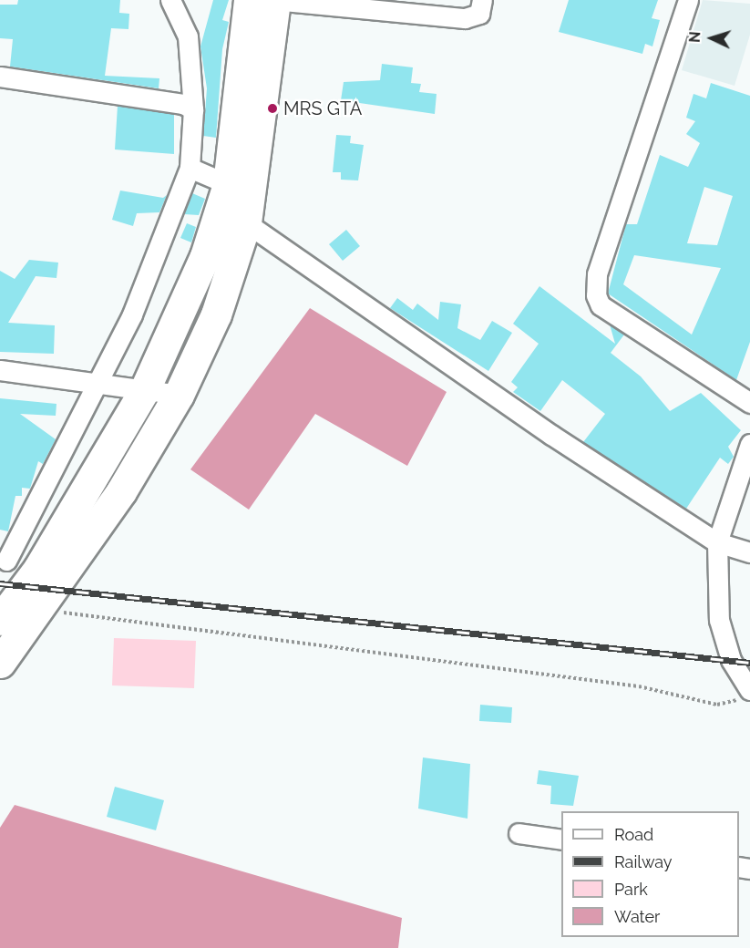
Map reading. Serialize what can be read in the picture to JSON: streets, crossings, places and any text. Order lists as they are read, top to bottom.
{
  "places": ["MRS GTA"],
  "legend": [
    "Road",
    "Railway",
    "Park",
    "Water"
  ],
  "north": "left"
}
